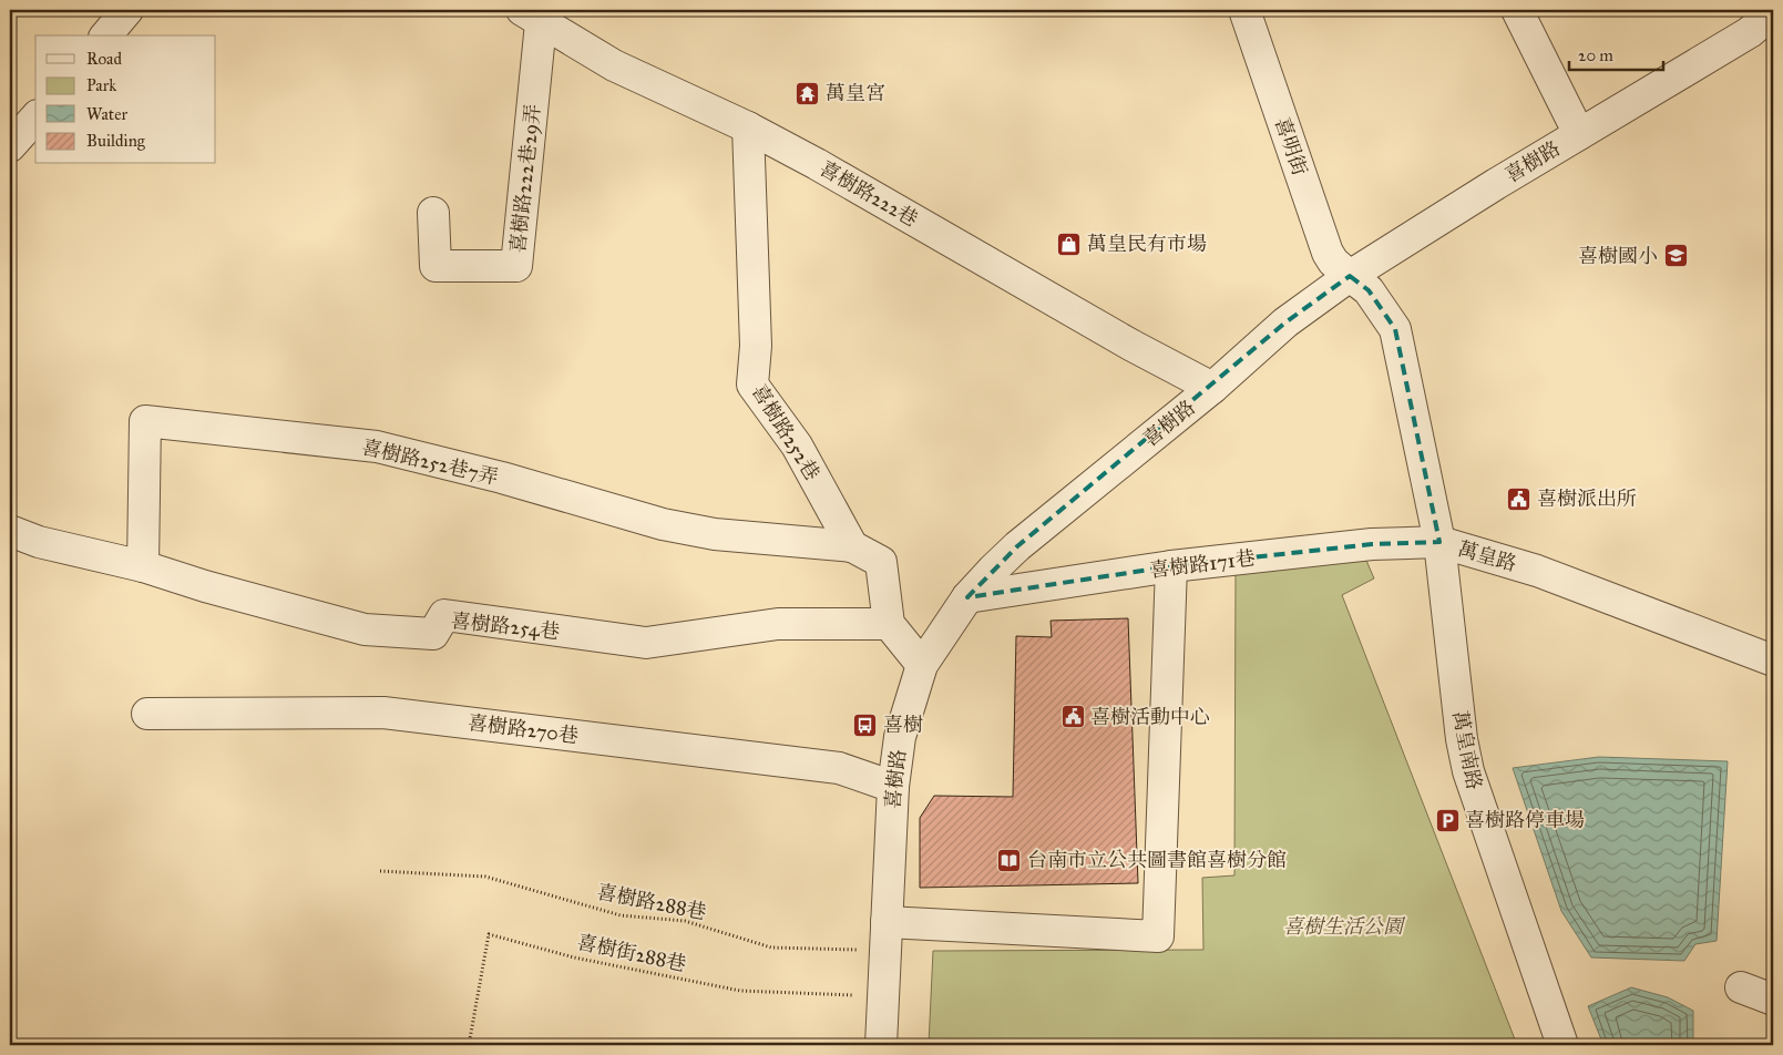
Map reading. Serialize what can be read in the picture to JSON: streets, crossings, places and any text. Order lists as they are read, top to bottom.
{
  "streets": {
    "street": [
      "喜明街",
      "喜樹路",
      "喜樹路222巷29弄",
      "喜樹路222巷",
      "喜樹路252巷",
      "喜樹路252巷7弄",
      "萬皇路",
      "喜樹路171巷",
      "喜樹路254巷",
      "喜樹路270巷",
      "萬皇南路"
    ],
    "path": ["喜樹路288巷", "喜樹街288巷"]
  },
  "crossings": [
    ["喜明街", "喜樹路"],
    ["喜明街", "萬皇路"],
    ["喜樹路", "喜樹路222巷"],
    ["喜樹路", "萬皇路"],
    ["喜樹路", "喜樹路171巷"],
    ["喜樹路", "喜樹路270巷"],
    ["喜樹路", "喜樹路288巷"],
    ["喜樹路", "喜樹街288巷"],
    ["喜樹路222巷29弄", "喜樹路222巷"],
    ["喜樹路222巷", "喜樹路252巷"],
    ["喜樹路252巷", "喜樹路252巷7弄"],
    ["喜樹路252巷7弄", "喜樹路254巷"],
    ["萬皇路", "喜樹路171巷"],
    ["萬皇路", "萬皇南路"],
    ["喜樹路171巷", "萬皇南路"]
  ],
  "parks": ["喜樹生活公園"],
  "places": {
    "temple": ["萬皇宮"],
    "shop": ["萬皇民有市場"],
    "school or university": ["喜樹國小"],
    "public building": ["喜樹派出所", "喜樹活動中心"],
    "bus stop": ["喜樹"],
    "parking": ["喜樹路停車場"],
    "library": ["台南市立公共圖書館喜樹分館"]
  },
  "legend": [
    "Road",
    "Park",
    "Water",
    "Building"
  ],
  "scale_bar": "20 m"
}
